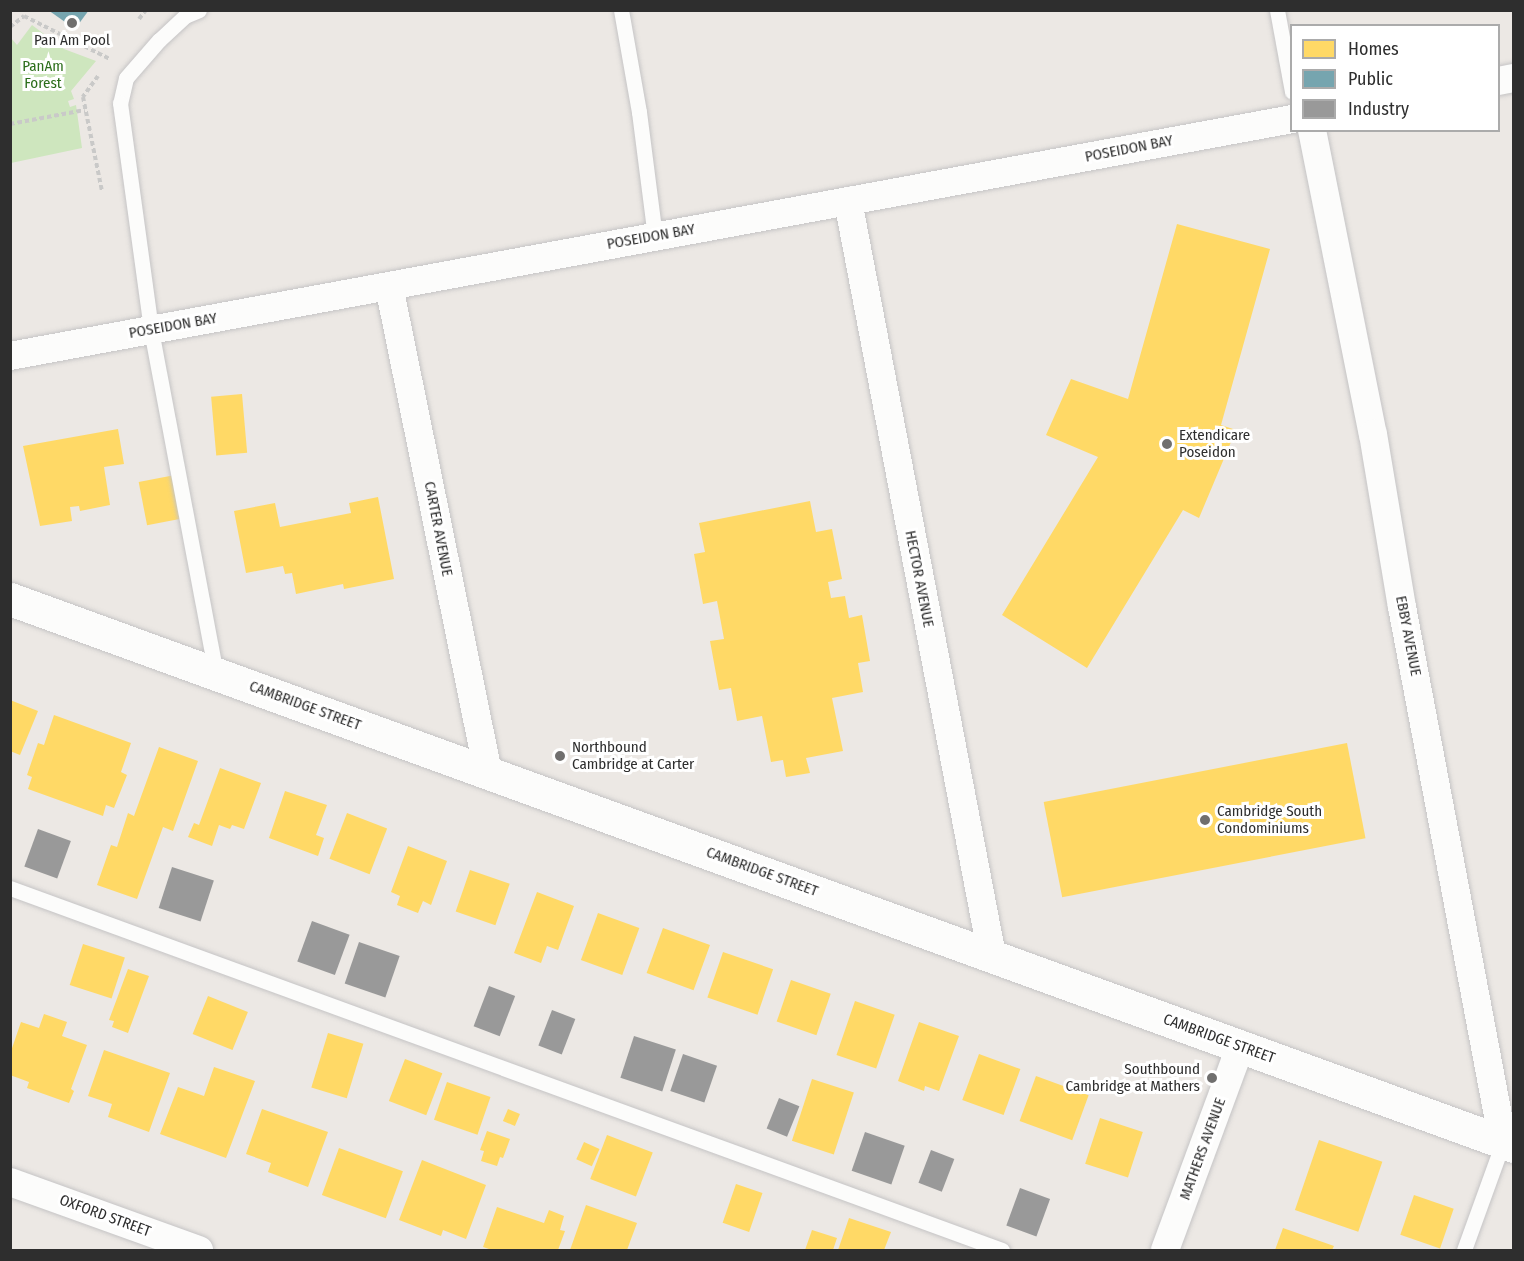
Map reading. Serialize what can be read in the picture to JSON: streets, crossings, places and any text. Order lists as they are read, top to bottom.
{
  "streets": {
    "street": [
      "POSEIDON BAY",
      "CARTER AVENUE",
      "HECTOR AVENUE",
      "EBBY AVENUE",
      "CAMBRIDGE STREET",
      "MATHERS AVENUE",
      "OXFORD STREET"
    ]
  },
  "crossings": [
    ["POSEIDON BAY", "CARTER AVENUE"],
    ["POSEIDON BAY", "HECTOR AVENUE"],
    ["CARTER AVENUE", "CAMBRIDGE STREET"],
    ["HECTOR AVENUE", "CAMBRIDGE STREET"],
    ["EBBY AVENUE", "CAMBRIDGE STREET"],
    ["CAMBRIDGE STREET", "MATHERS AVENUE"]
  ],
  "parks": ["PanAm Forest"],
  "places": [
    "Pan Am Pool",
    "Extendicare Poseidon",
    "Northbound Cambridge at Carter",
    "Cambridge South Condominiums",
    "Southbound Cambridge at Mathers"
  ],
  "legend": ["Homes", "Public", "Industry"]
}
